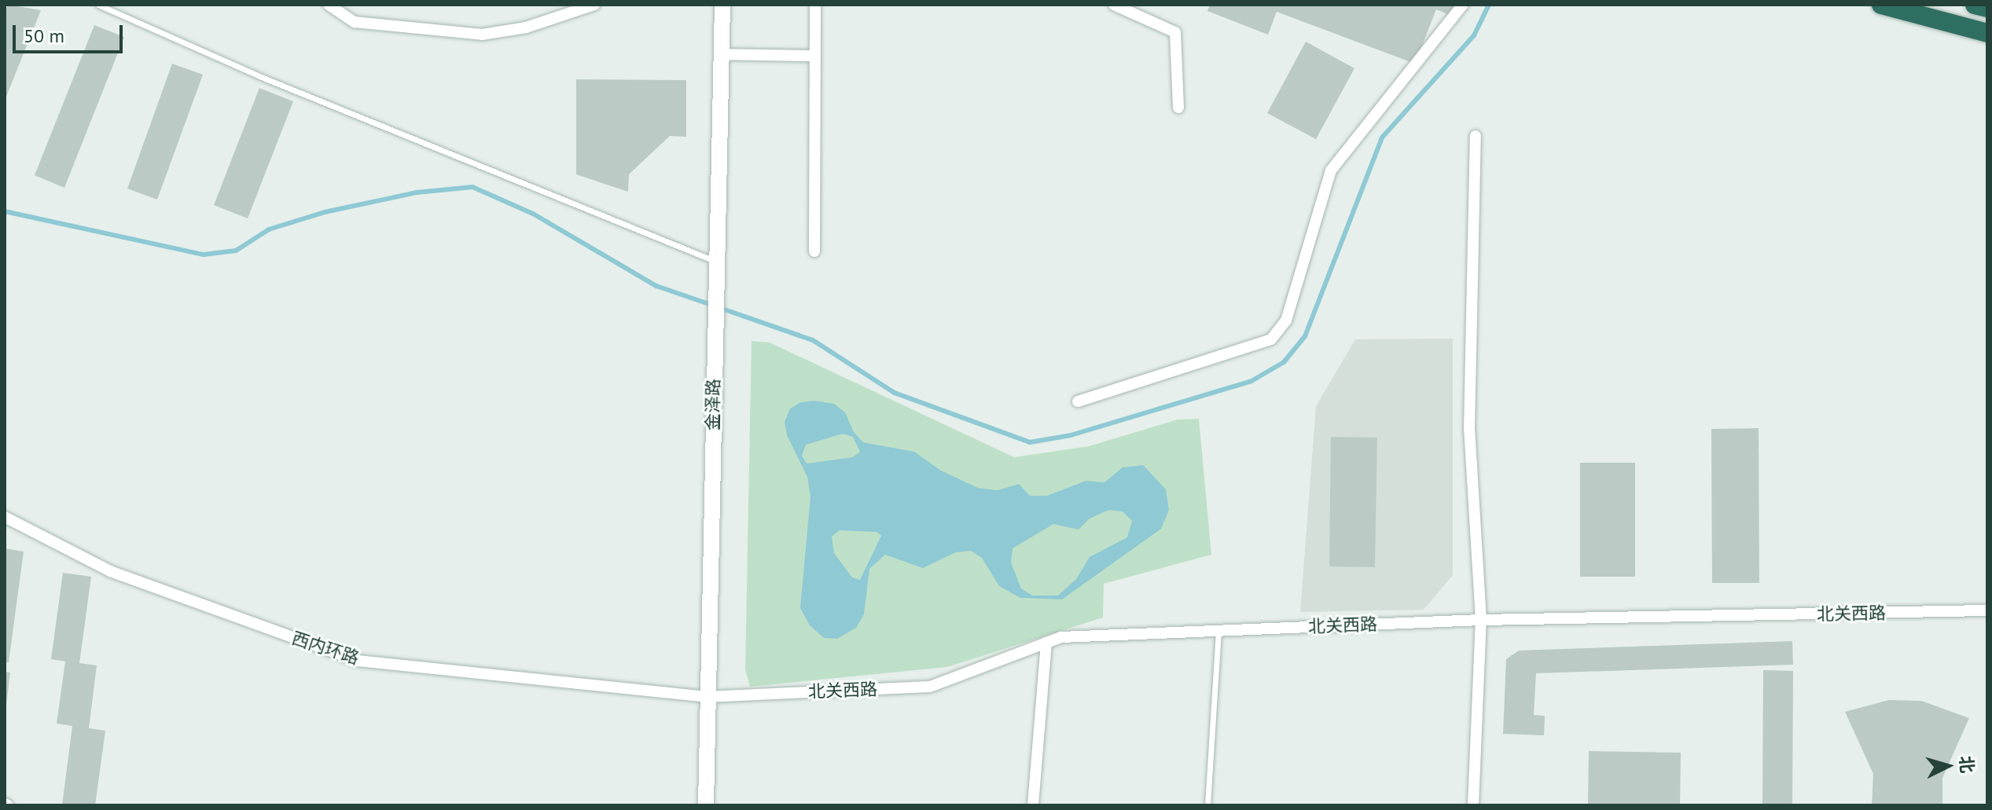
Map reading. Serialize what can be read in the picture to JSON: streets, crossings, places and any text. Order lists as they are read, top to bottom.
{
  "streets": {
    "main road": ["金泽路"],
    "street": ["北关西路", "西内环路"]
  },
  "crossings": [
    ["金泽路", "北关西路"],
    ["金泽路", "西内环路"],
    ["北关西路", "西内环路"]
  ],
  "scale_bar": "50 m",
  "north": "right"
}
